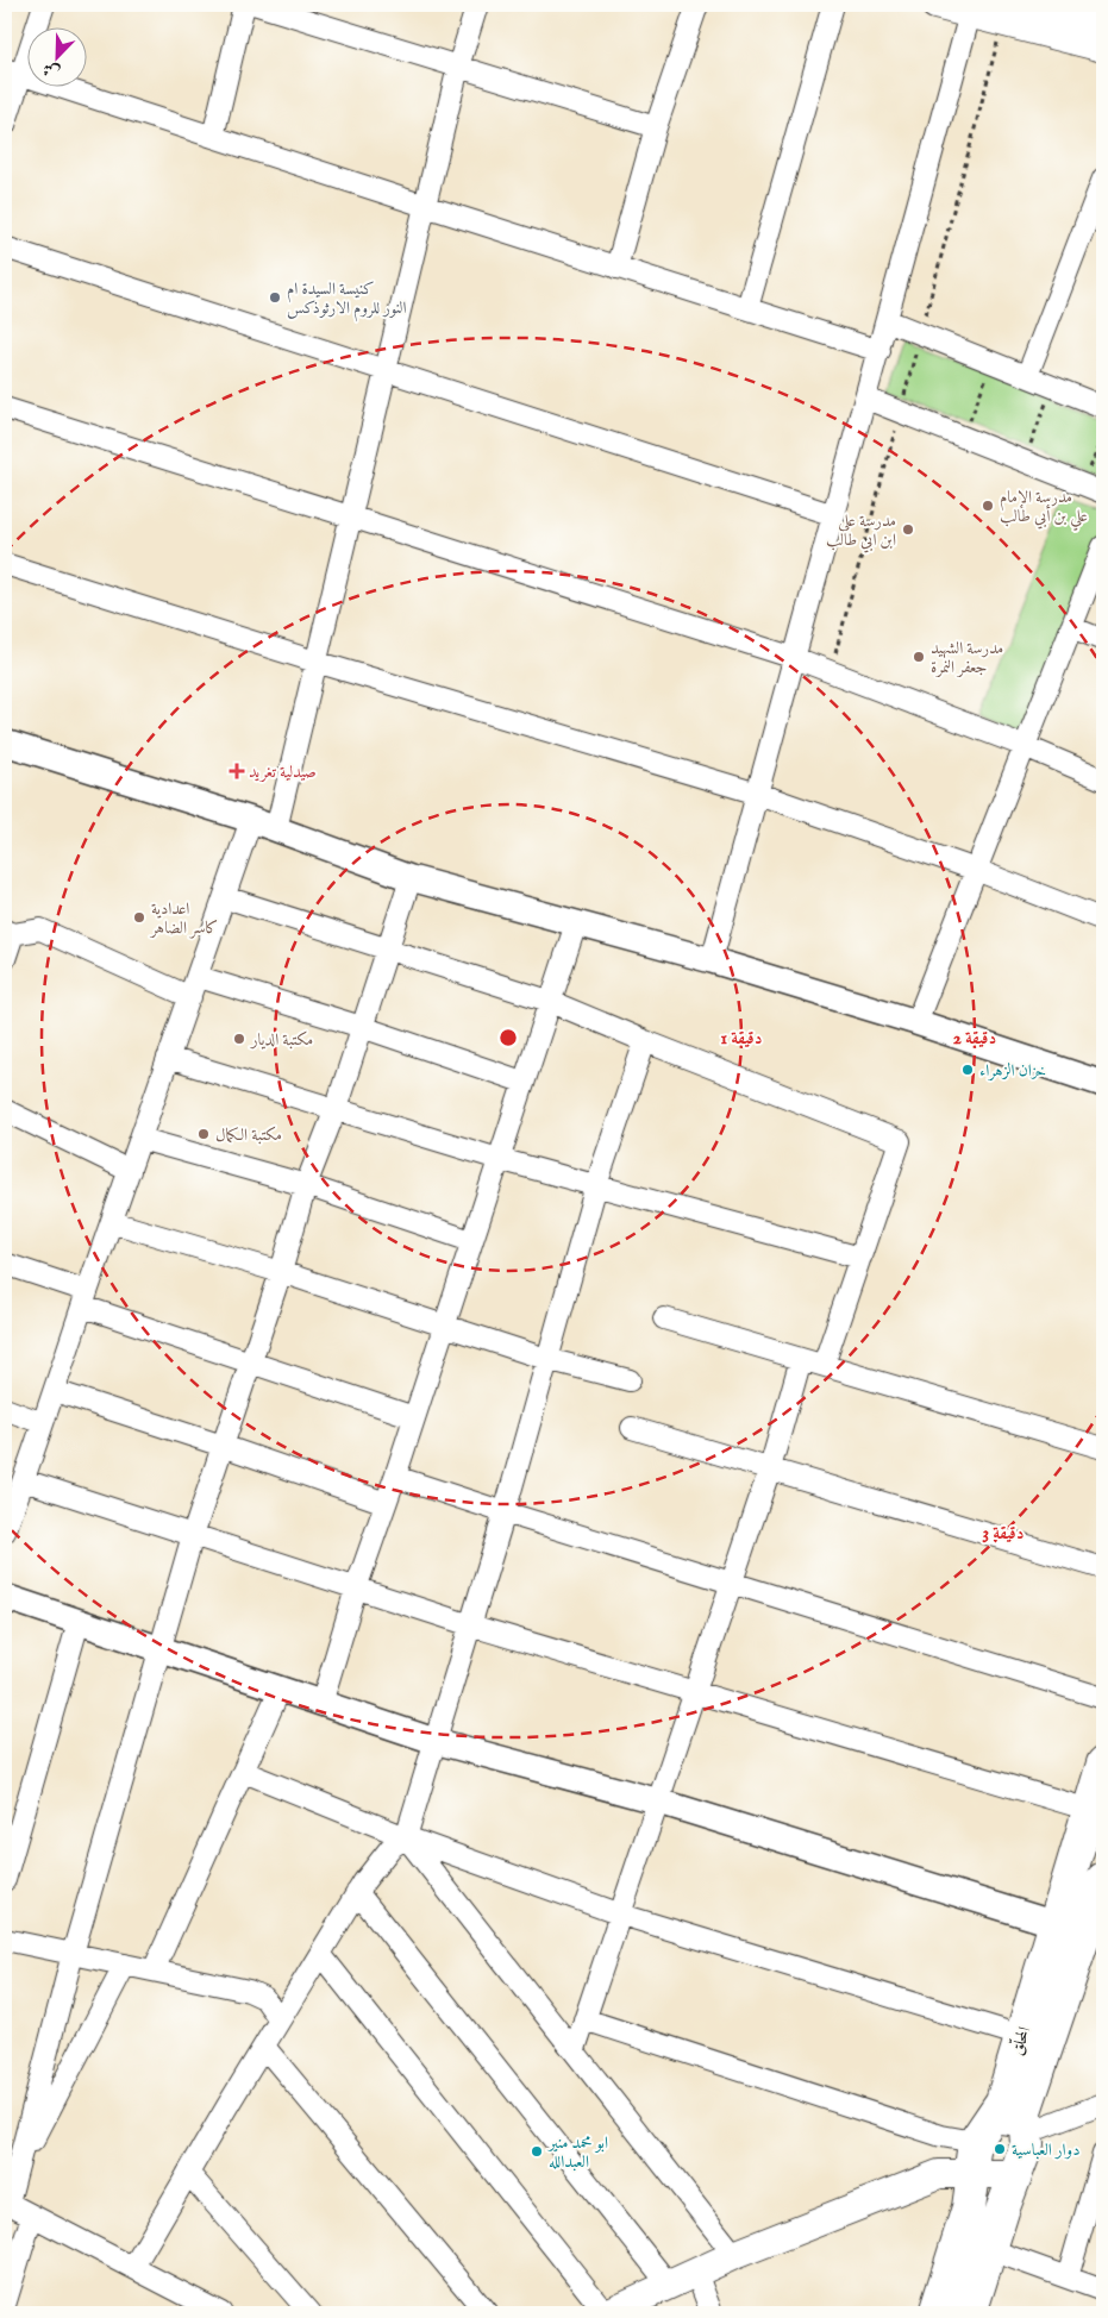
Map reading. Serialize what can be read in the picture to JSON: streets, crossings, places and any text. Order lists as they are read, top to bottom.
{
  "streets": {
    "highway": ["المحلّق"]
  },
  "places": {
    "other": [
      "كنيسة السيدة ام النور للروم الارثوذكس",
      "مدرسة الإمام علي بن أبي طالب",
      "مدرسة علي ابن ابي طالب",
      "مدرسة الشهيد جعفر النمرة",
      "اعدادية كاسر الضاهر",
      "مكتبة الديار",
      "خزان الزهراء",
      "مكتبة الكمال",
      "دوار العباسية",
      "ابو محمد منير العبدالله"
    ],
    "health": ["صيدلية تغريد"]
  },
  "north": "bottom left",
  "rings": ["1 دقيقة", "2 دقيقة", "3 دقيقة"]
}
